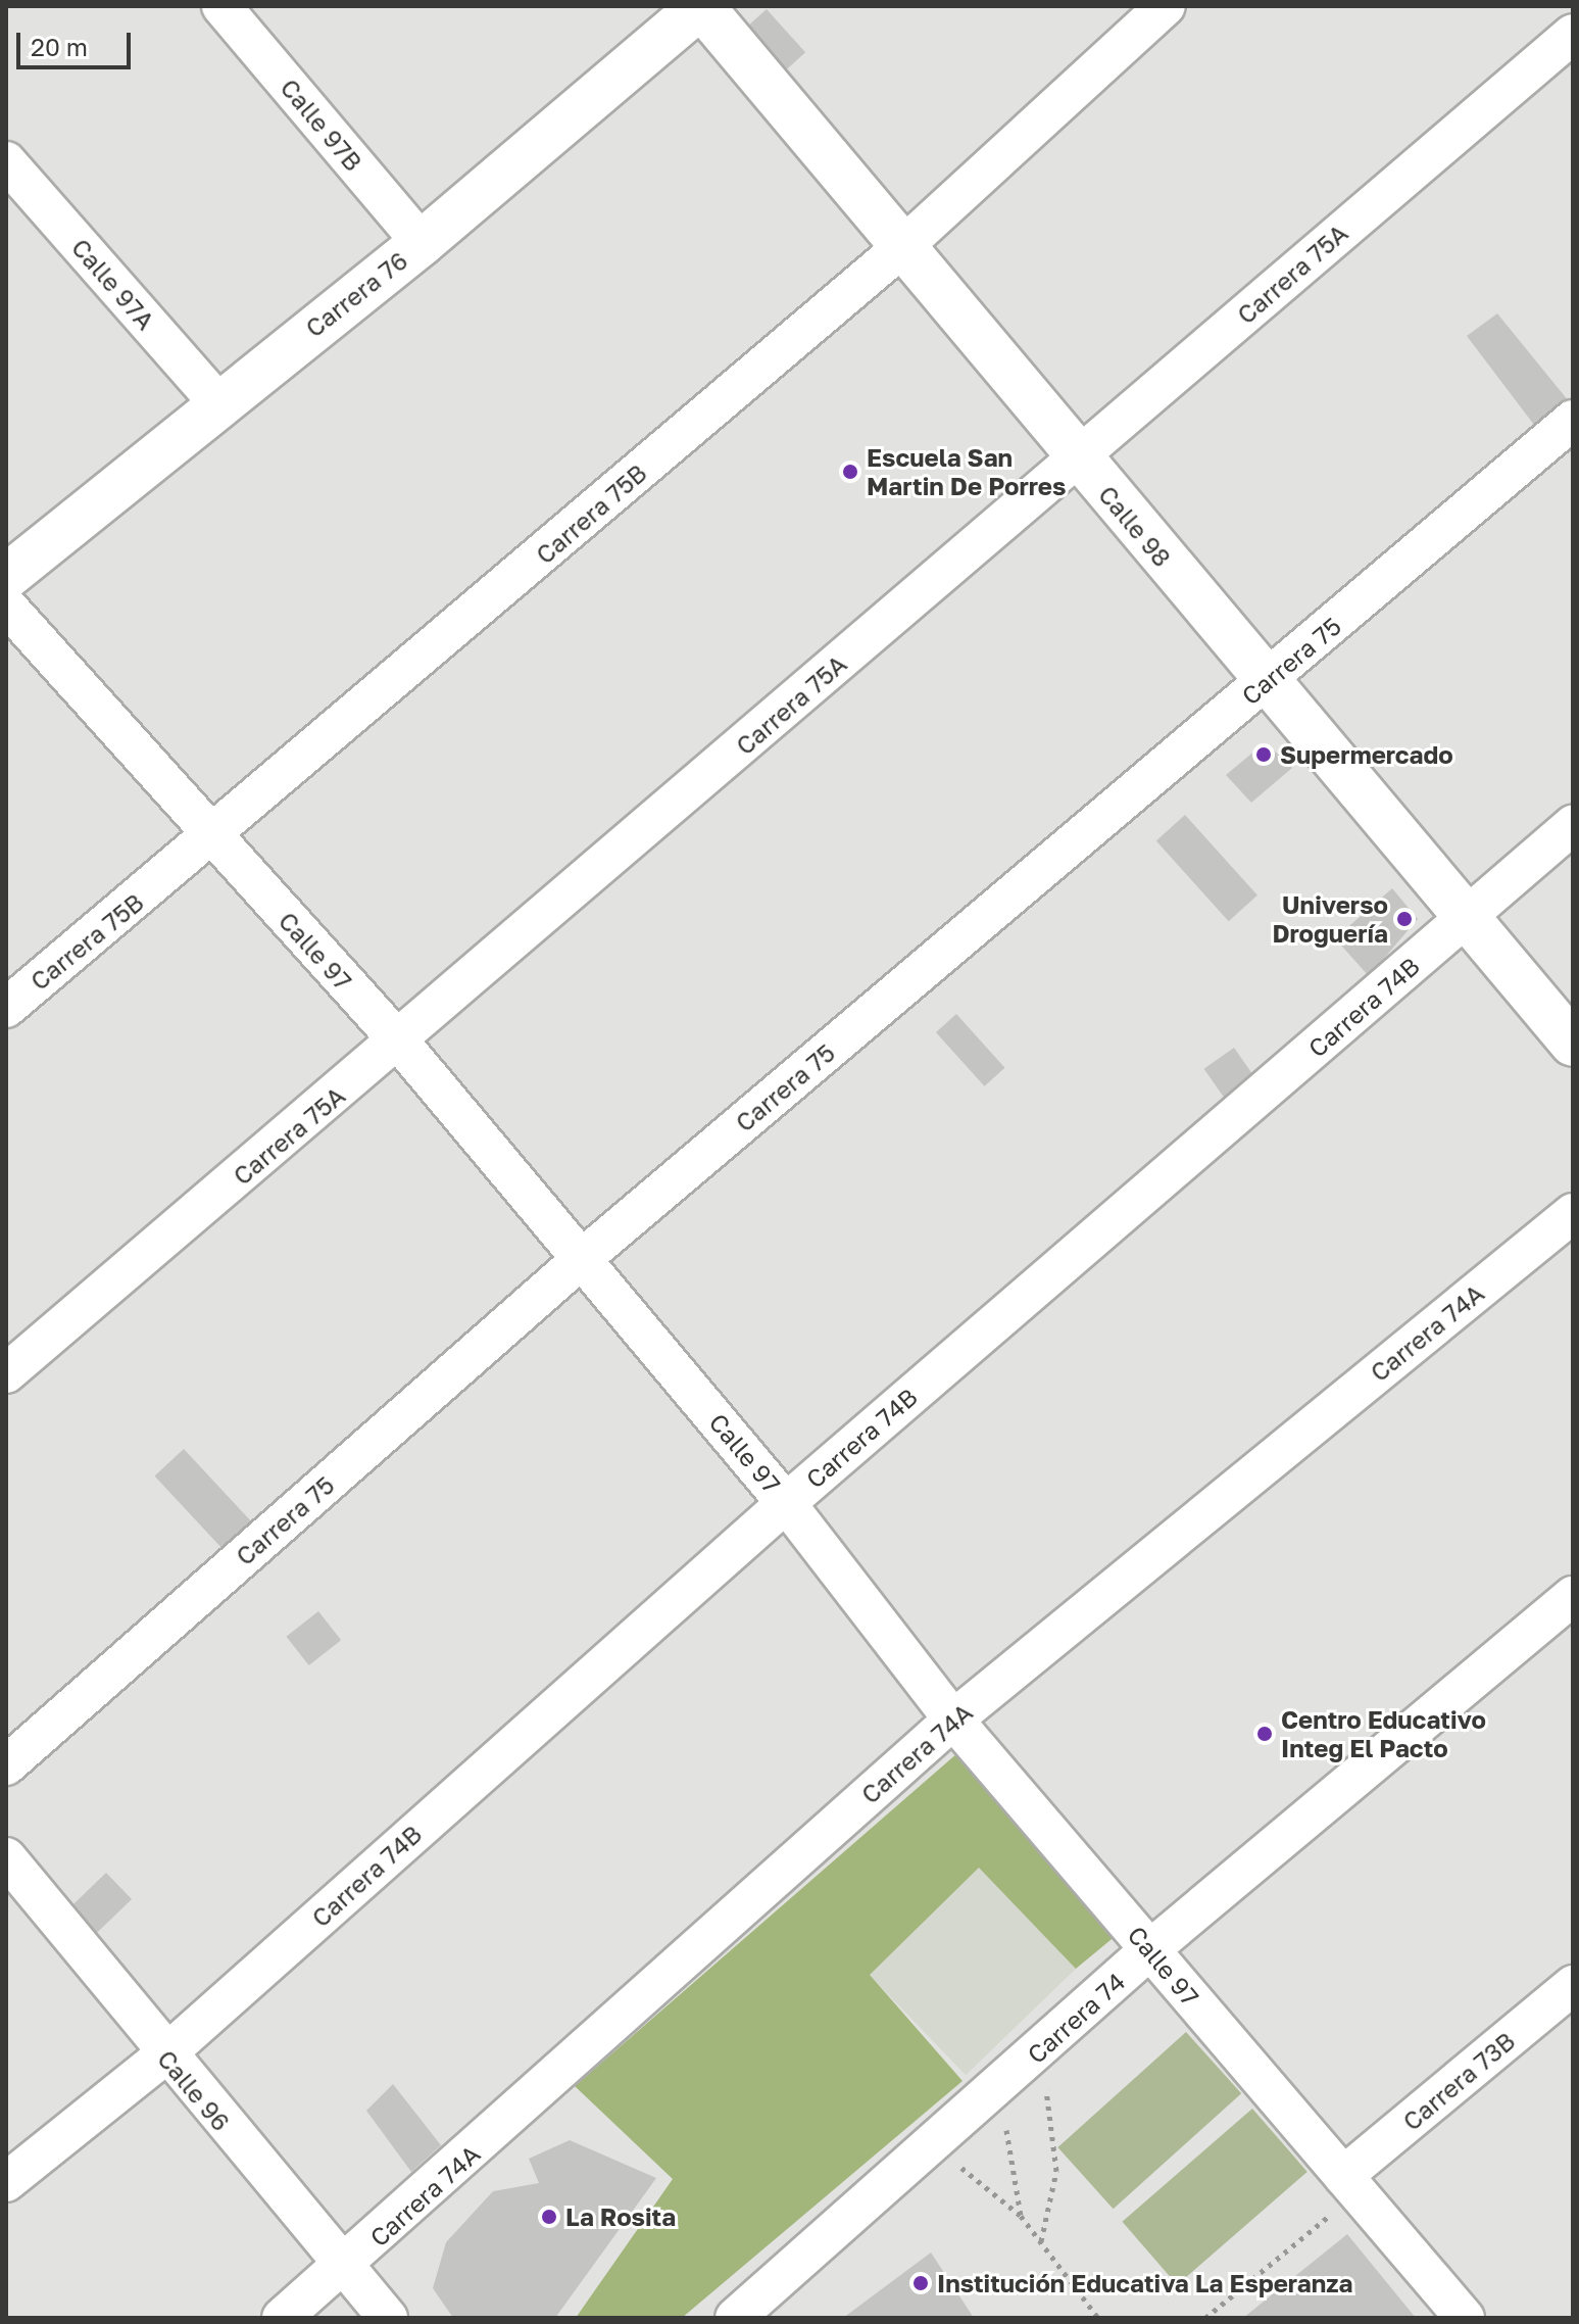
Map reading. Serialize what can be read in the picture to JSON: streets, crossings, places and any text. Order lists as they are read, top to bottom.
{
  "streets": {
    "street": [
      "Calle 97B",
      "Carrera 75A",
      "Calle 97A",
      "Carrera 76",
      "Carrera 75B",
      "Calle 98",
      "Carrera 75",
      "Calle 97",
      "Carrera 74B",
      "Carrera 74A",
      "Carrera 74",
      "Carrera 73B",
      "Calle 96"
    ]
  },
  "crossings": [
    ["Calle 97B", "Carrera 76"],
    ["Carrera 75A", "Calle 98"],
    ["Carrera 75A", "Calle 97"],
    ["Calle 97A", "Carrera 76"],
    ["Carrera 76", "Calle 98"],
    ["Carrera 75B", "Calle 98"],
    ["Carrera 75B", "Calle 97"],
    ["Calle 98", "Carrera 75"],
    ["Calle 98", "Carrera 74B"],
    ["Carrera 75", "Calle 97"],
    ["Calle 97", "Carrera 74B"],
    ["Calle 97", "Carrera 74A"],
    ["Calle 97", "Carrera 74"],
    ["Calle 97", "Carrera 73B"],
    ["Carrera 74B", "Calle 96"],
    ["Carrera 74A", "Calle 96"]
  ],
  "places": [
    "Escuela San Martin De Porres",
    "Supermercado",
    "Universo Droguería",
    "Centro Educativo Integ El Pacto",
    "La Rosita",
    "Institución Educativa La Esperanza"
  ],
  "scale_bar": "20 m"
}
